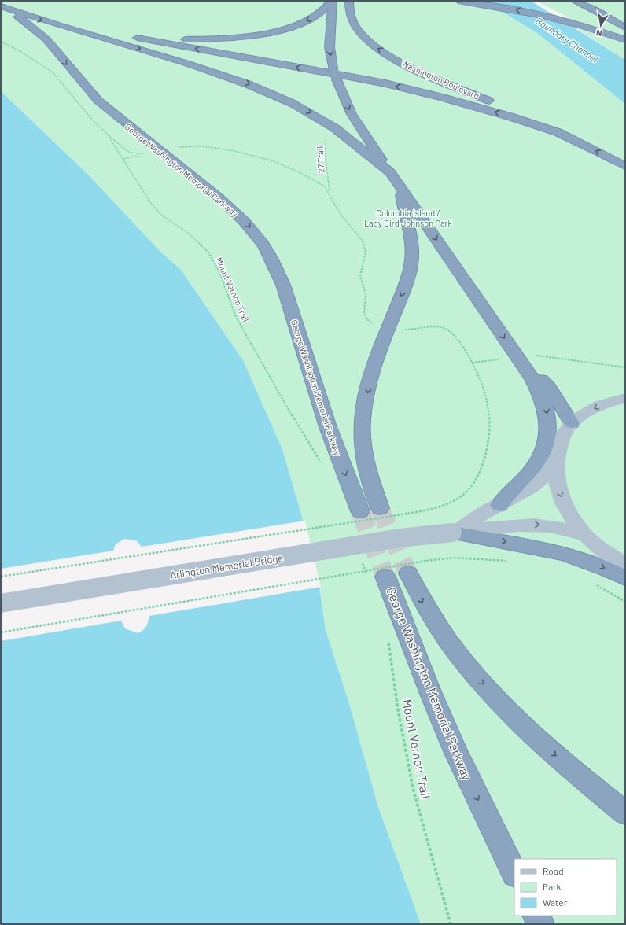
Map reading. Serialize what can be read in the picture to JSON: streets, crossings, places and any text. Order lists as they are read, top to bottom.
{
  "streets": {
    "highway": ["Washington Boulevard", "George Washington Memorial Parkway"],
    "main road": ["Arlington Memorial Bridge"],
    "path": ["27 Trail", "Mount Vernon Trail"]
  },
  "water": ["Boundary Channel"],
  "parks": ["Columbia Island / Lady Bird Johnson Park"],
  "legend": ["Road", "Park", "Water"],
  "north": "bottom"
}
